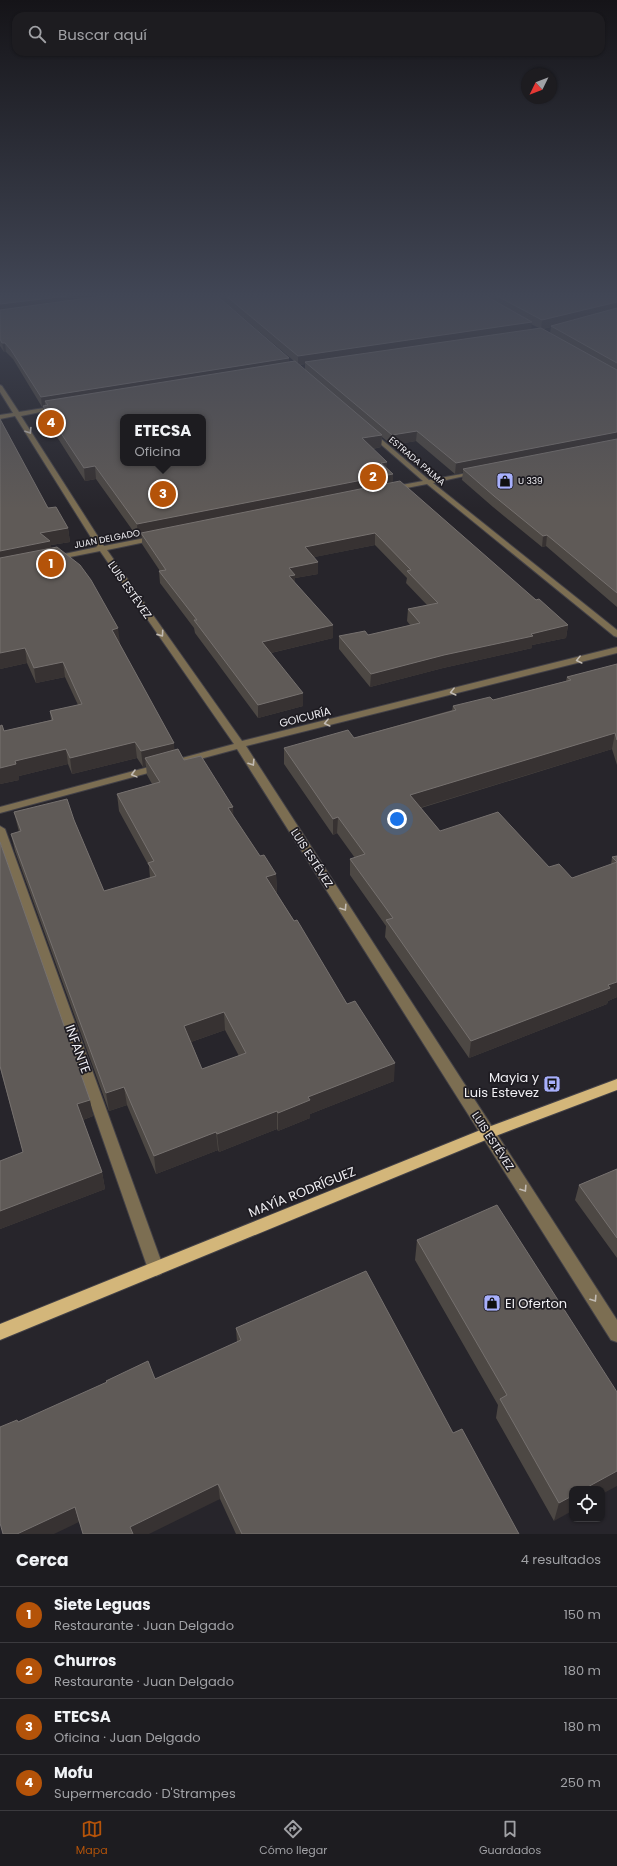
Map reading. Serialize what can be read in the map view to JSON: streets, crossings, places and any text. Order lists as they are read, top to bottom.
{
  "streets": {
    "main road": ["MAYÍA RODRÍGUEZ"],
    "street": [
      "ESTRADA PALMA",
      "JUAN DELGADO",
      "LUIS ESTÉVEZ",
      "GOICURÍA",
      "INFANTE"
    ]
  },
  "crossings": [
    ["JUAN DELGADO", "LUIS ESTÉVEZ"],
    ["LUIS ESTÉVEZ", "GOICURÍA"],
    ["LUIS ESTÉVEZ", "MAYÍA RODRÍGUEZ"],
    ["INFANTE", "MAYÍA RODRÍGUEZ"]
  ],
  "one_way": ["LUIS ESTÉVEZ", "GOICURÍA"],
  "places": {
    "shop": ["U 339", "El Oferton"],
    "bus stop": ["Mayia y Luis Estevez"]
  },
  "north": "bottom left",
  "page": {
    "search": "Buscar aquí",
    "pins": [
      "4",
      "2",
      "3",
      "1"
    ],
    "popup": ["ETECSA", "Oficina"],
    "heading": ["Cerca", "4 resultados"],
    "list": [
      {
        "mark": "1",
        "name": "Siete Leguas",
        "note": "Restaurante · Juan Delgado",
        "value": "150 m"
      },
      {
        "mark": "2",
        "name": "Churros",
        "note": "Restaurante · Juan Delgado",
        "value": "180 m"
      },
      {
        "mark": "3",
        "name": "ETECSA",
        "note": "Oficina · Juan Delgado",
        "value": "180 m"
      },
      {
        "mark": "4",
        "name": "Mofu",
        "note": "Supermercado · D'Strampes",
        "value": "250 m"
      }
    ],
    "nav": ["Mapa", "Cómo llegar", "Guardados"]
  }
}
